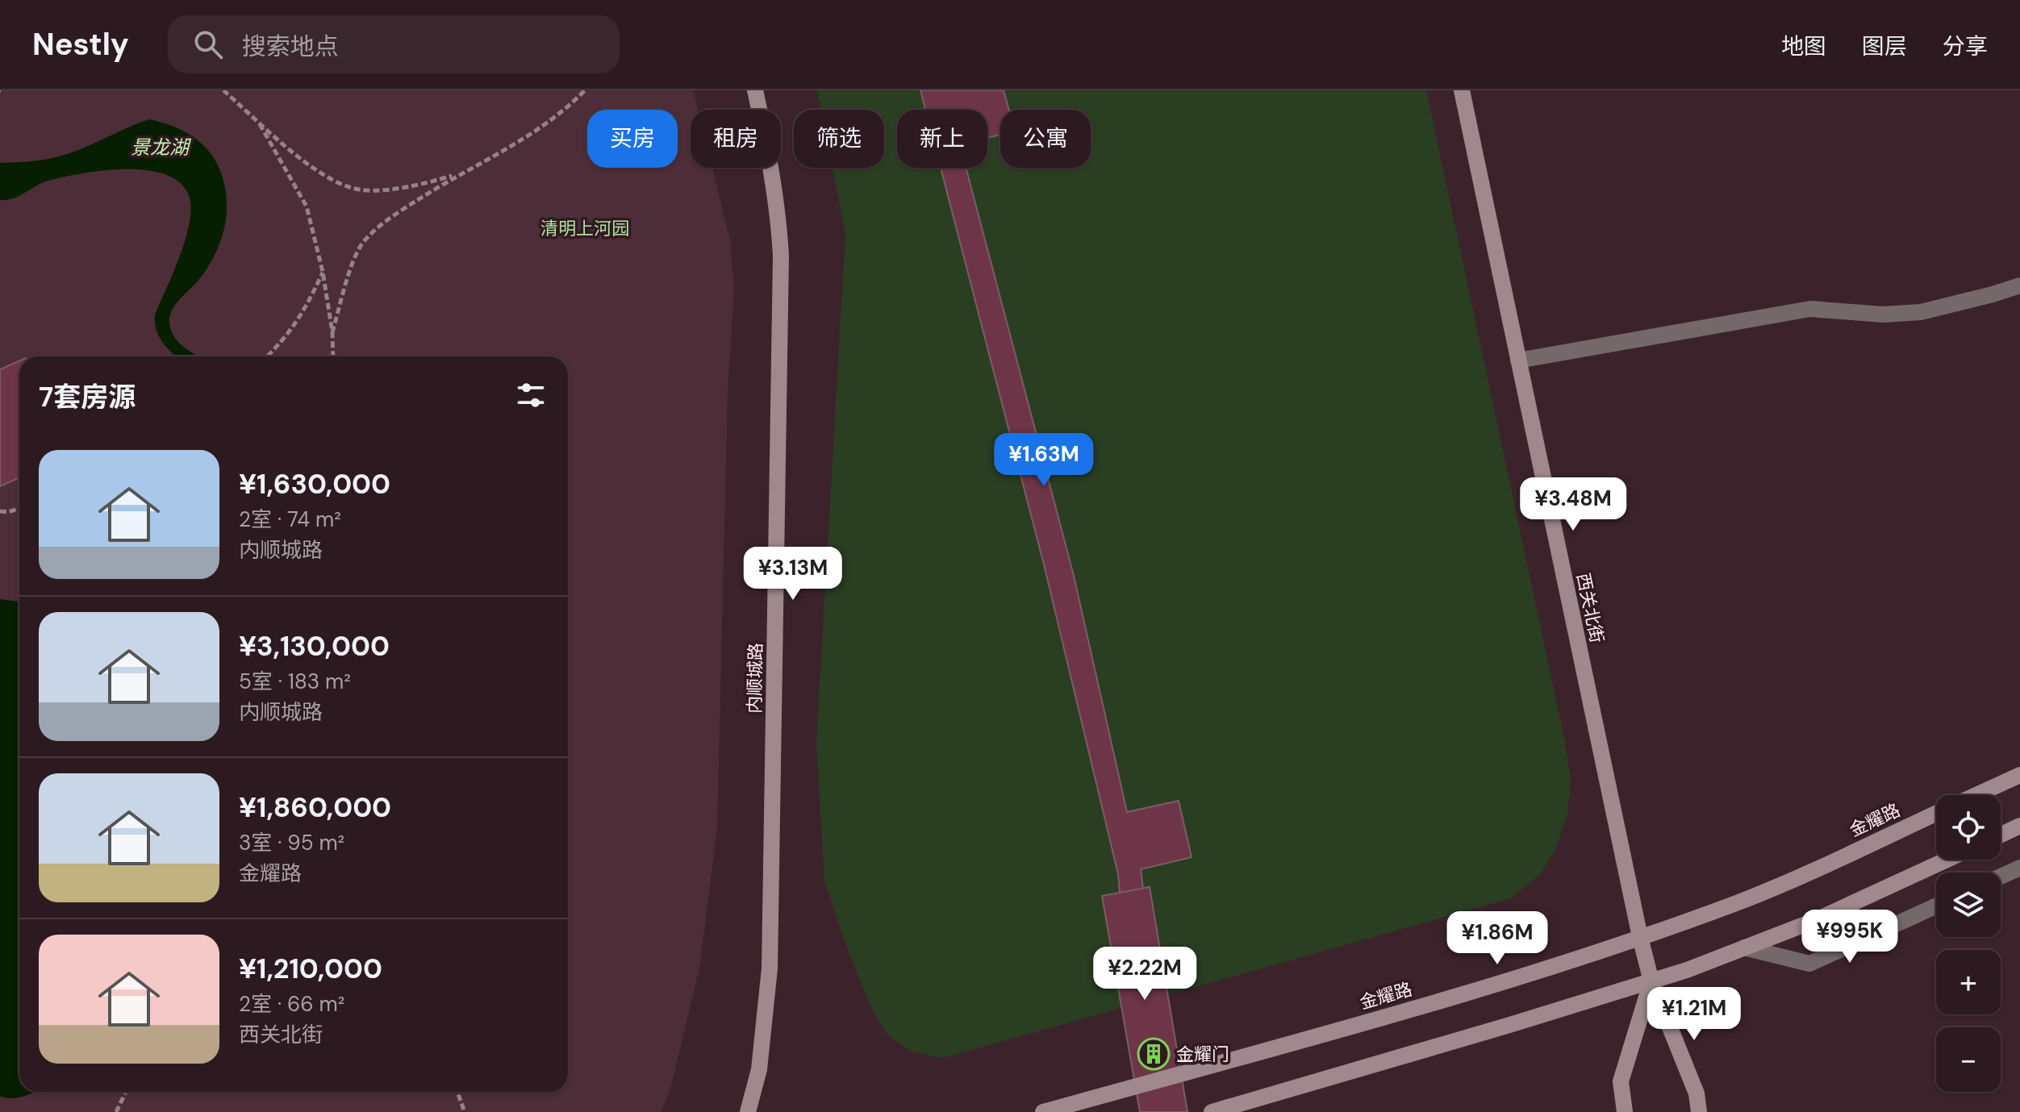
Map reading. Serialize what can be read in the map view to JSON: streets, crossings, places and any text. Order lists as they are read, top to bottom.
{
  "streets": {
    "street": ["西关北街", "内顺城路", "金耀路"]
  },
  "crossings": [
    ["西关北街", "金耀路"]
  ],
  "water": ["景龙湖"],
  "parks": ["清明上河园"],
  "places": {
    "building": ["金耀门"]
  },
  "page": {
    "header": "Nestly",
    "search": "搜索地点",
    "nav": ["地图", "图层", "分享"],
    "chip": [
      "买房",
      "租房",
      "筛选",
      "新上",
      "公寓"
    ],
    "heading": "7套房源",
    "price": [
      "¥1.63M",
      "¥3.48M",
      "¥3.13M",
      "¥995K",
      "¥1.86M",
      "¥2.22M",
      "¥1.21M"
    ],
    "list": [
      {
        "name": "¥1,630,000",
        "note": "2室 · 74 m² · 内顺城路"
      },
      {
        "name": "¥3,130,000",
        "note": "5室 · 183 m² · 内顺城路"
      },
      {
        "name": "¥1,860,000",
        "note": "3室 · 95 m² · 金耀路"
      },
      {
        "name": "¥1,210,000",
        "note": "2室 · 66 m² · 西关北街"
      }
    ],
    "map_buttons": ["+", "−"]
  }
}
